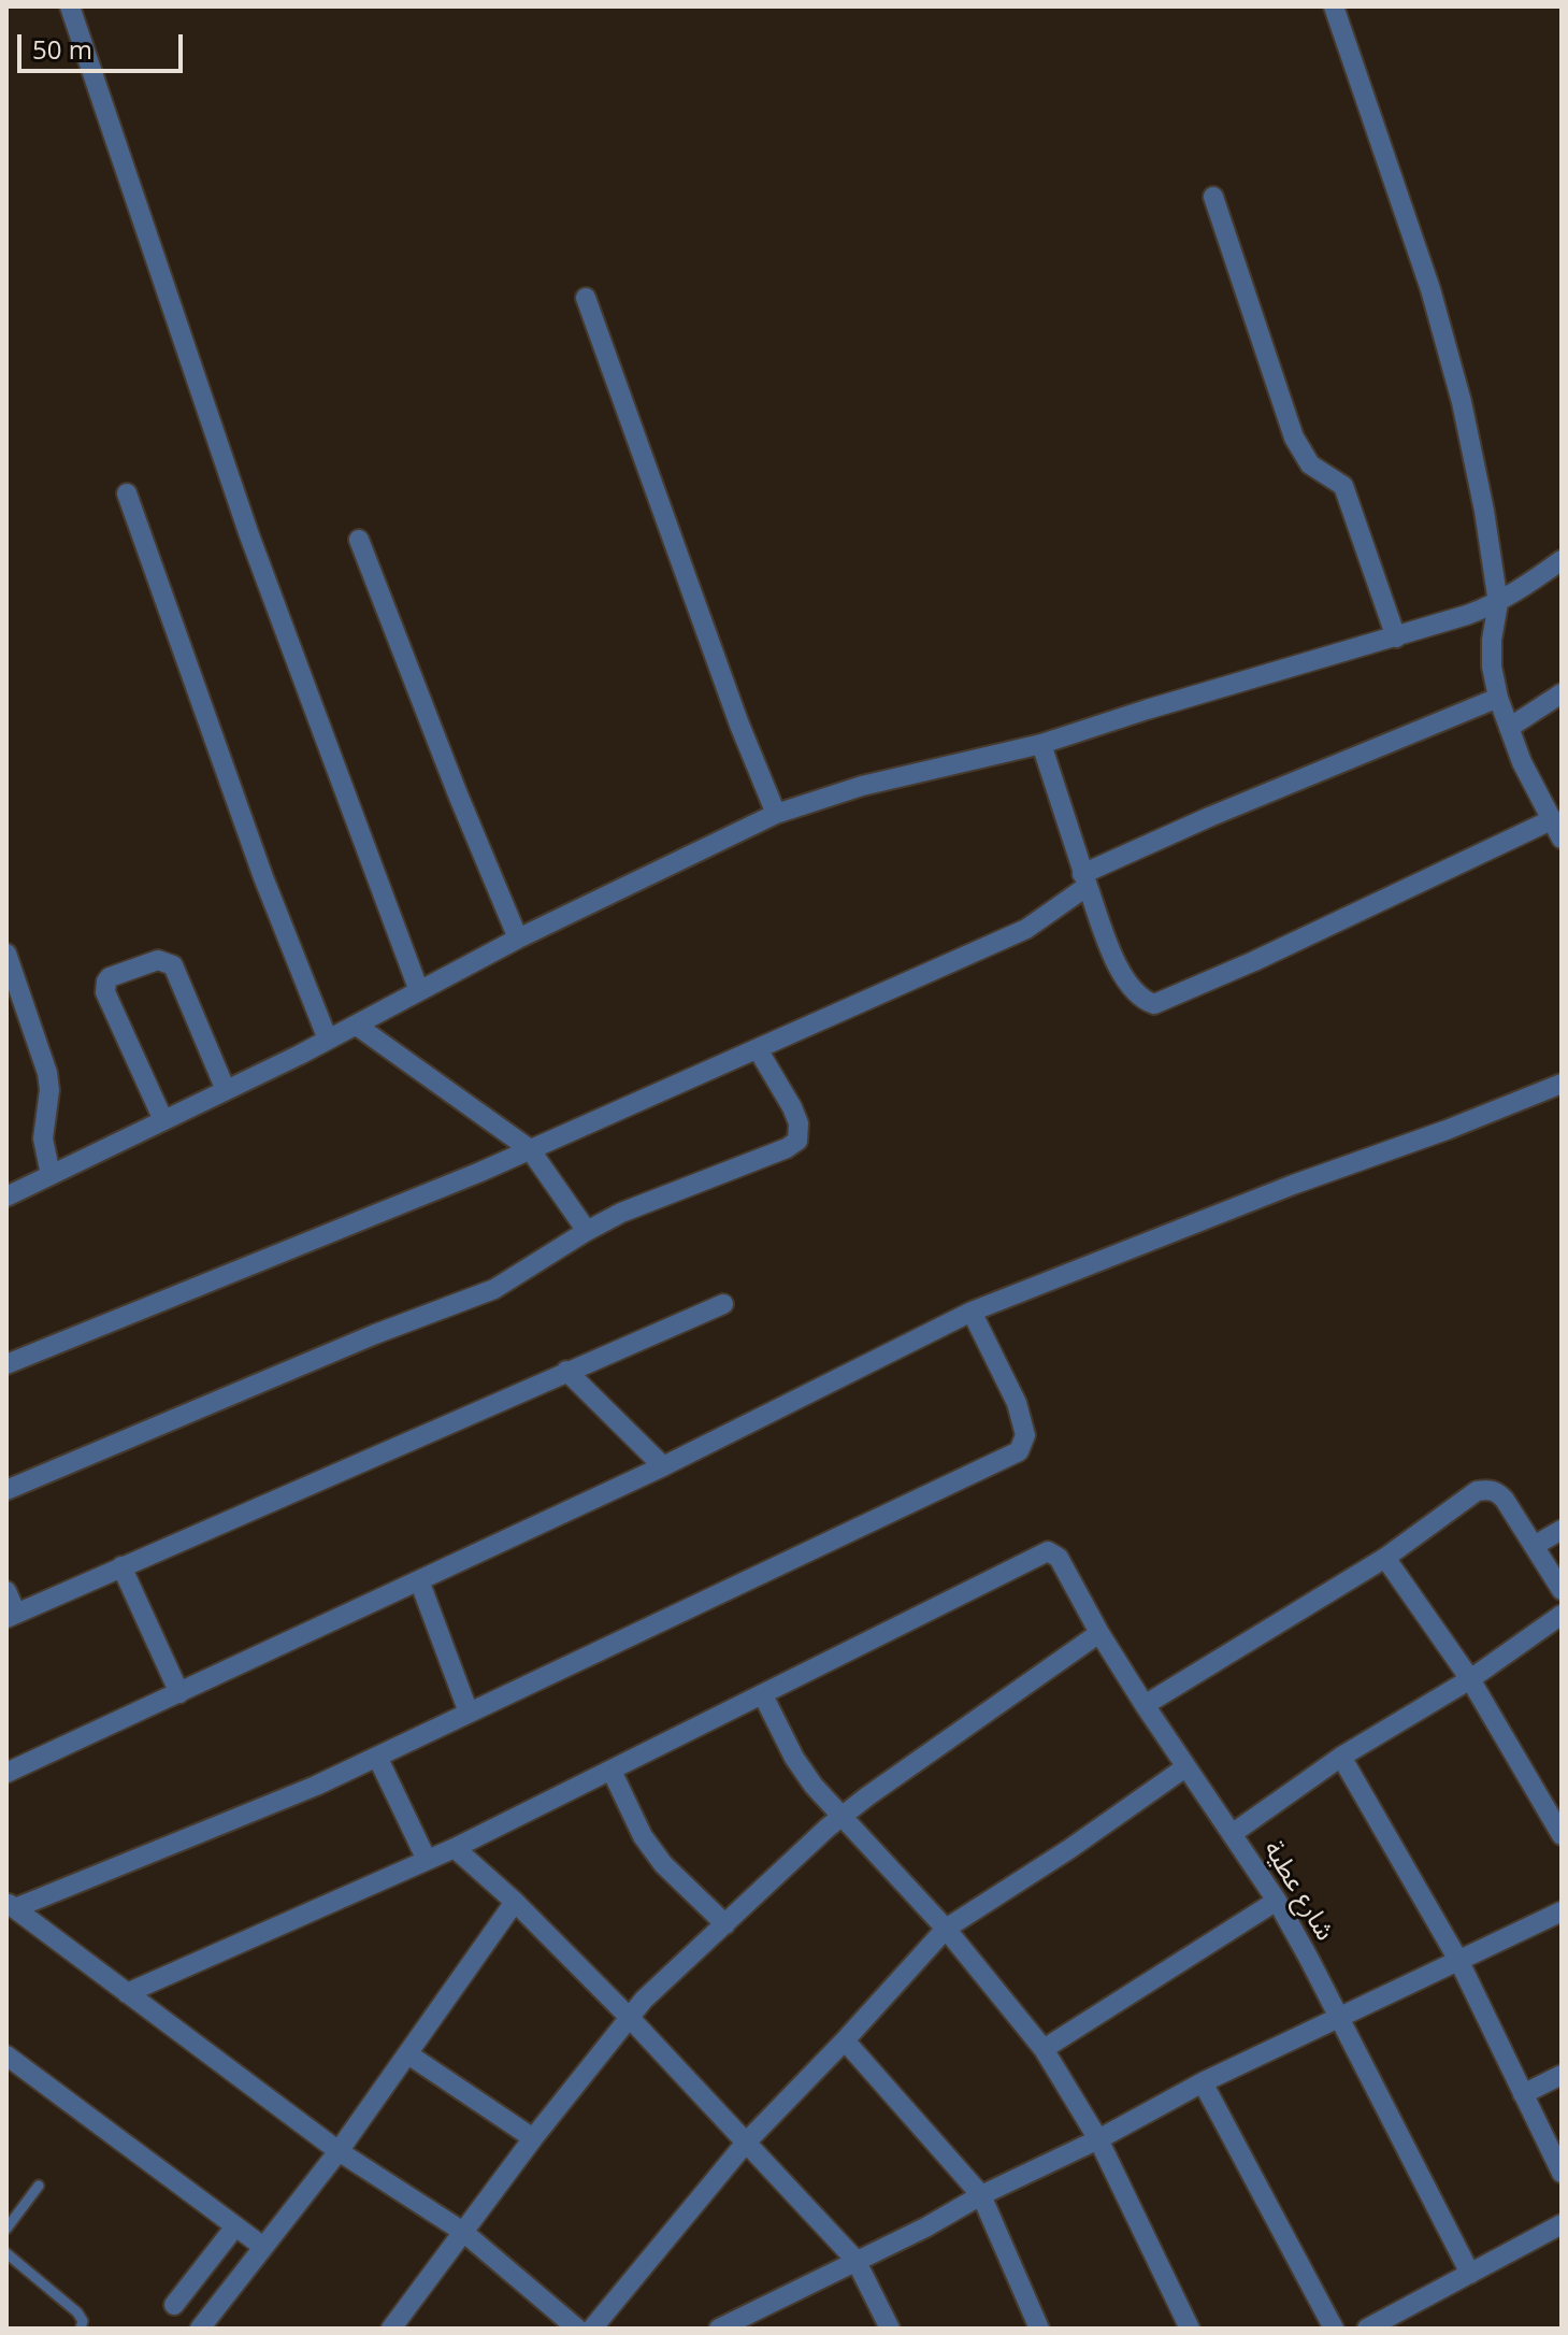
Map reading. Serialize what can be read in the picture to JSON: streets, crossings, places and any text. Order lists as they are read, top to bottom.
{
  "streets": {
    "street": ["شارع عطية"]
  },
  "scale_bar": "50 m"
}
